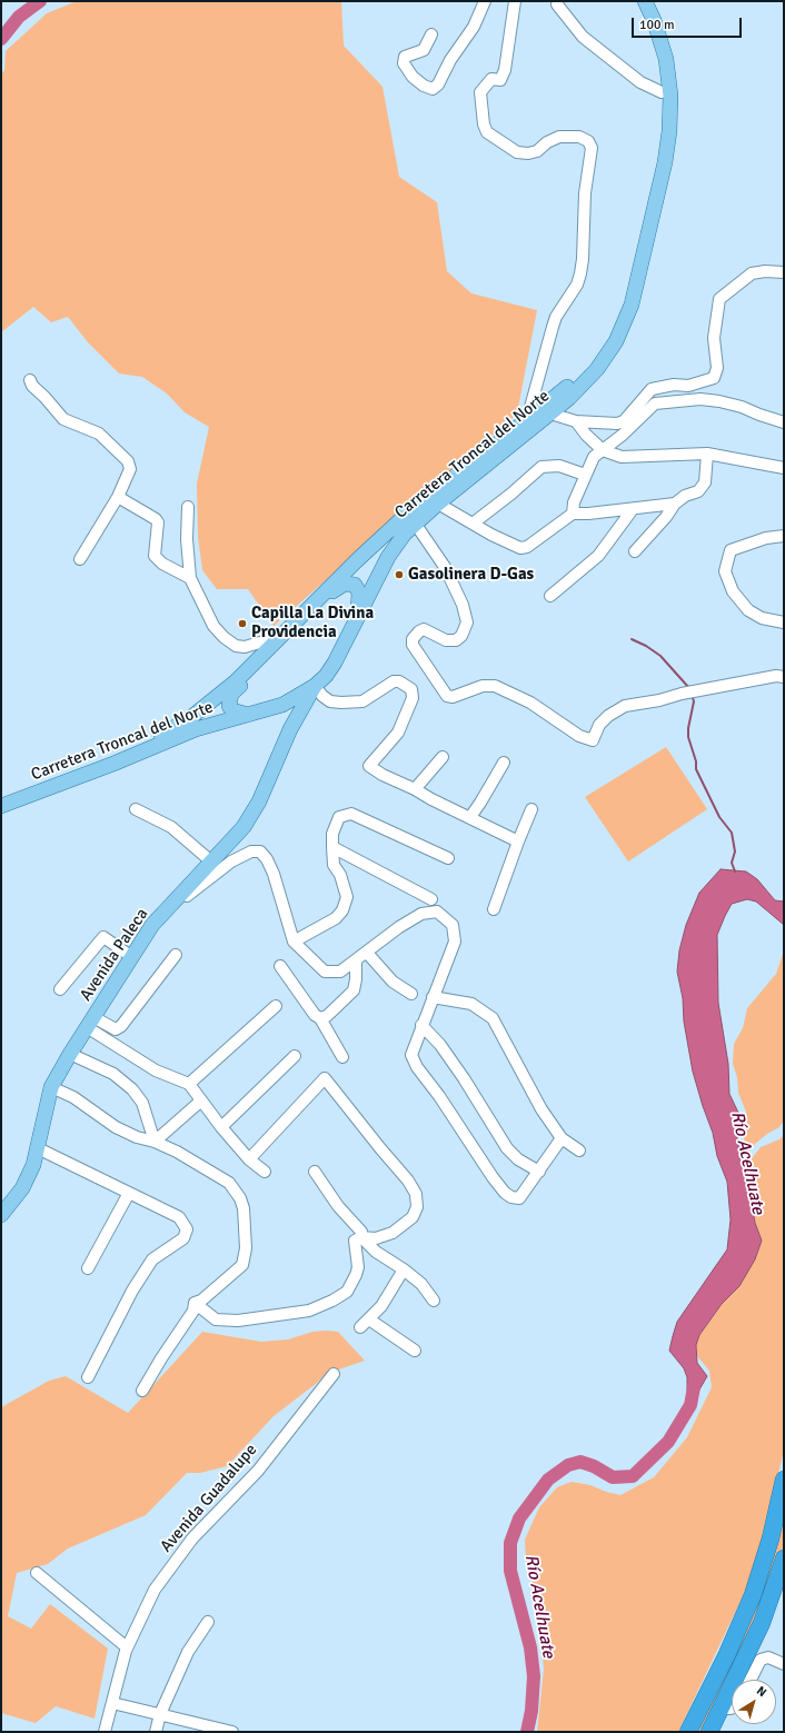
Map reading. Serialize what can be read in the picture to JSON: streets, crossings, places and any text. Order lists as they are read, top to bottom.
{
  "streets": {
    "main road": ["Carretera Troncal del Norte", "Avenida Paleca"],
    "street": ["Avenida Guadalupe"]
  },
  "crossings": [
    ["Carretera Troncal del Norte", "Avenida Paleca"]
  ],
  "water": ["Río Acelhuate"],
  "places": ["Gasolinera D-Gas", "Capilla La Divina Providencia"],
  "scale_bar": "100 m",
  "north": "top right"
}
